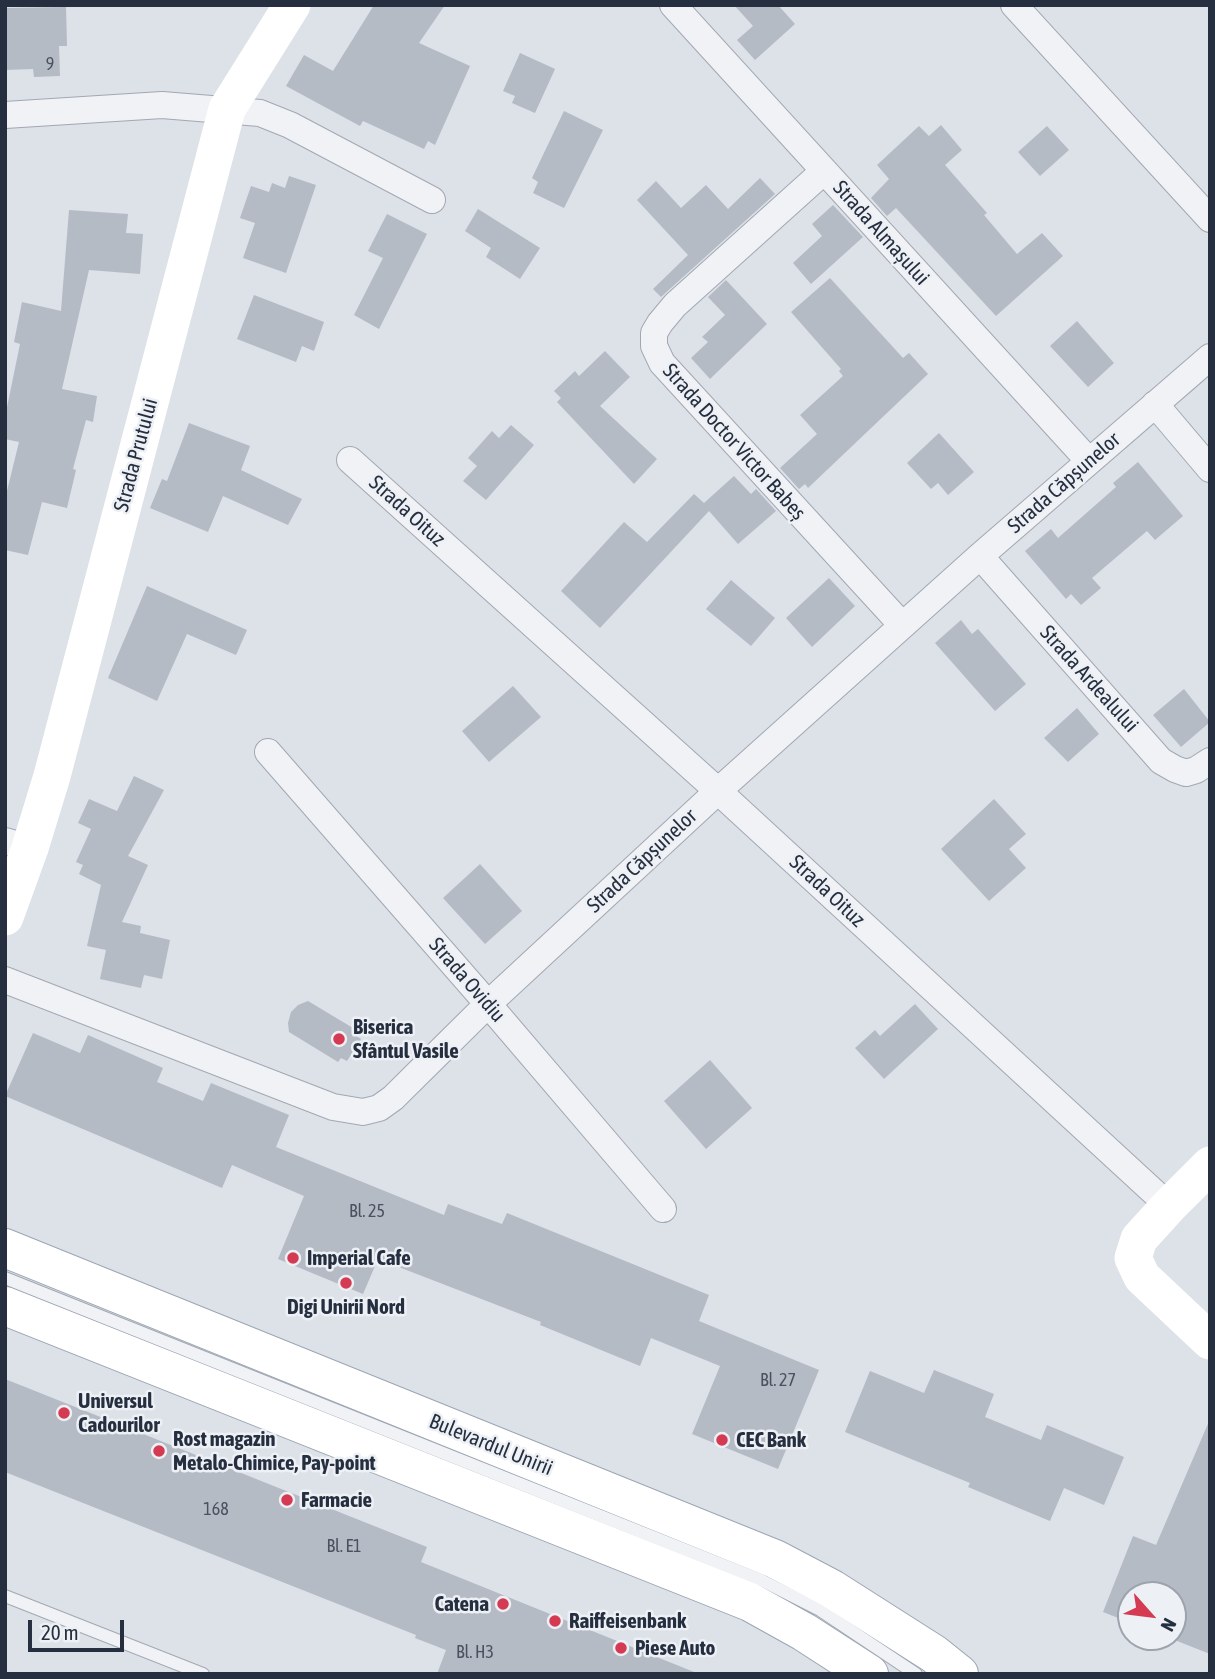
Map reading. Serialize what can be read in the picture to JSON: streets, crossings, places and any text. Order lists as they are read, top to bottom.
{
  "streets": {
    "main road": ["Bulevardul Unirii"],
    "street": [
      "Strada Almașului",
      "Strada Doctor Victor Babeș",
      "Strada Prutului",
      "Strada Căpșunelor",
      "Strada Oituz",
      "Strada Ardealului",
      "Strada Ovidiu"
    ]
  },
  "crossings": [
    ["Strada Almașului", "Strada Doctor Victor Babeș"],
    ["Strada Almașului", "Strada Căpșunelor"],
    ["Strada Doctor Victor Babeș", "Strada Căpșunelor"],
    ["Strada Căpșunelor", "Strada Oituz"],
    ["Strada Căpșunelor", "Strada Ardealului"],
    ["Strada Căpșunelor", "Strada Ovidiu"]
  ],
  "places": [
    "Biserica Sfântul Vasile",
    "Imperial Cafe",
    "Digi Unirii Nord",
    "Universul Cadourilor",
    "CEC Bank",
    "Rost magazin Metalo-Chimice, Pay-point",
    "Farmacie",
    "Catena",
    "Raiffeisenbank",
    "Piese Auto"
  ],
  "house_numbers": [
    "9",
    "Bl. 25",
    "Bl. 27",
    "168",
    "Bl. E1",
    "Bl. H3"
  ],
  "scale_bar": "20 m",
  "north": "bottom right"
}
